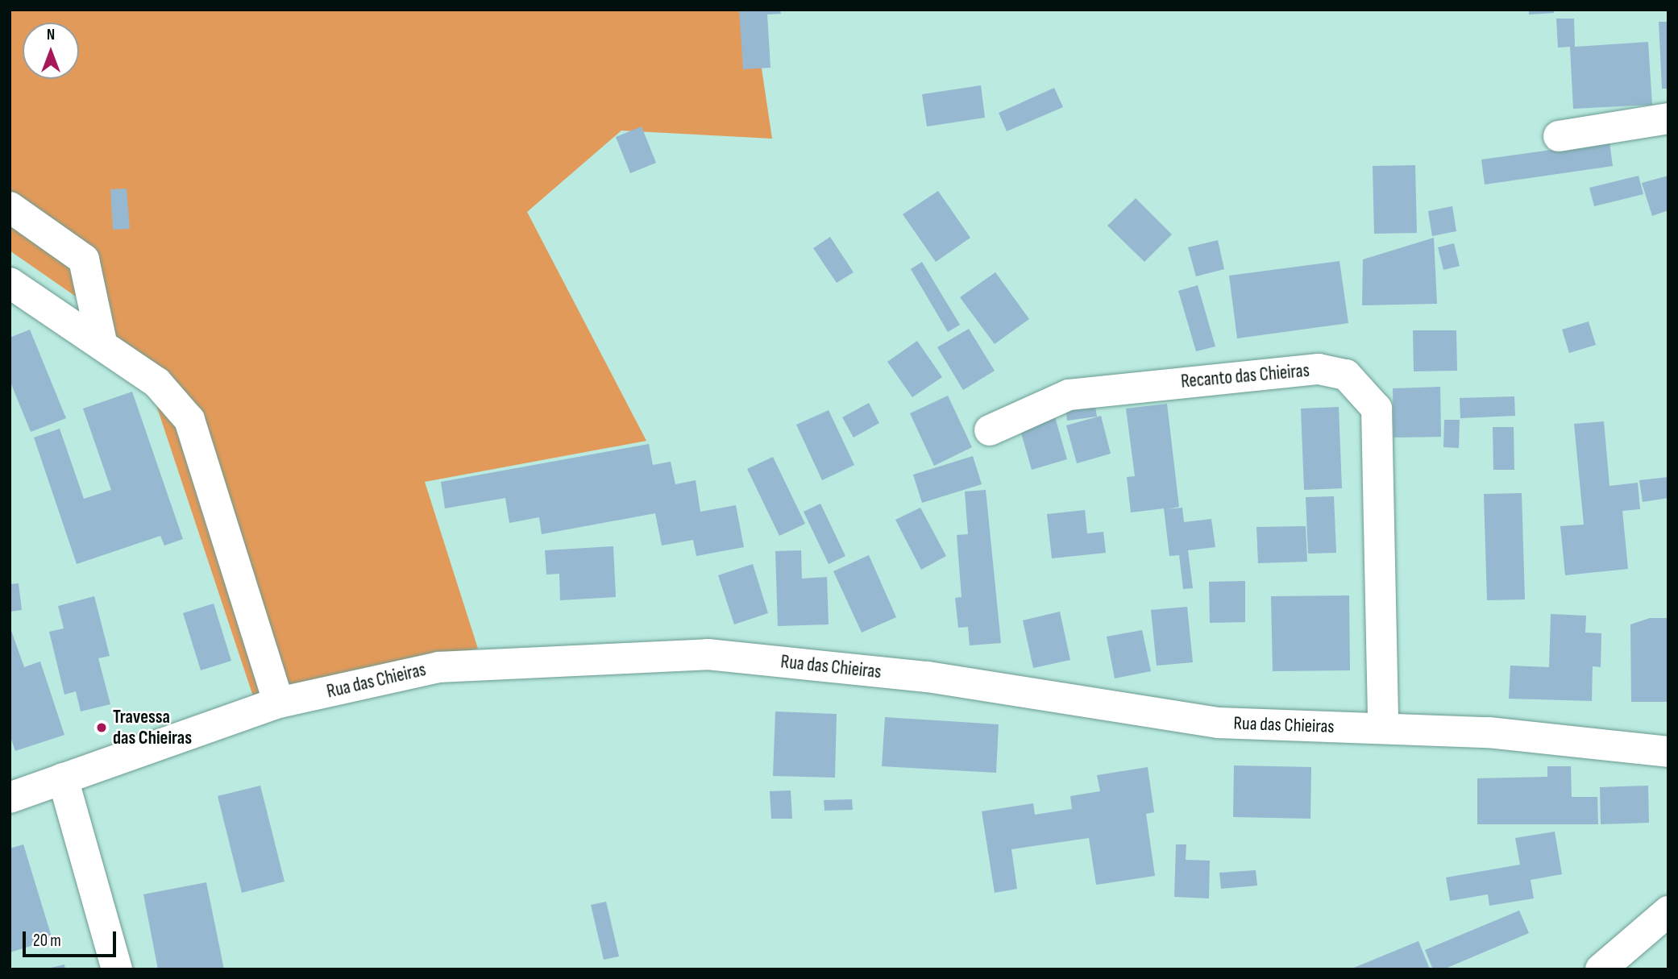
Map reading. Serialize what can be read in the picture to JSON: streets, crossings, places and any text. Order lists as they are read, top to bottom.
{
  "streets": {
    "street": ["Recanto das Chieiras", "Rua das Chieiras"]
  },
  "crossings": [
    ["Recanto das Chieiras", "Rua das Chieiras"]
  ],
  "places": ["Travessa das Chieiras"],
  "scale_bar": "20 m",
  "north": "top"
}
